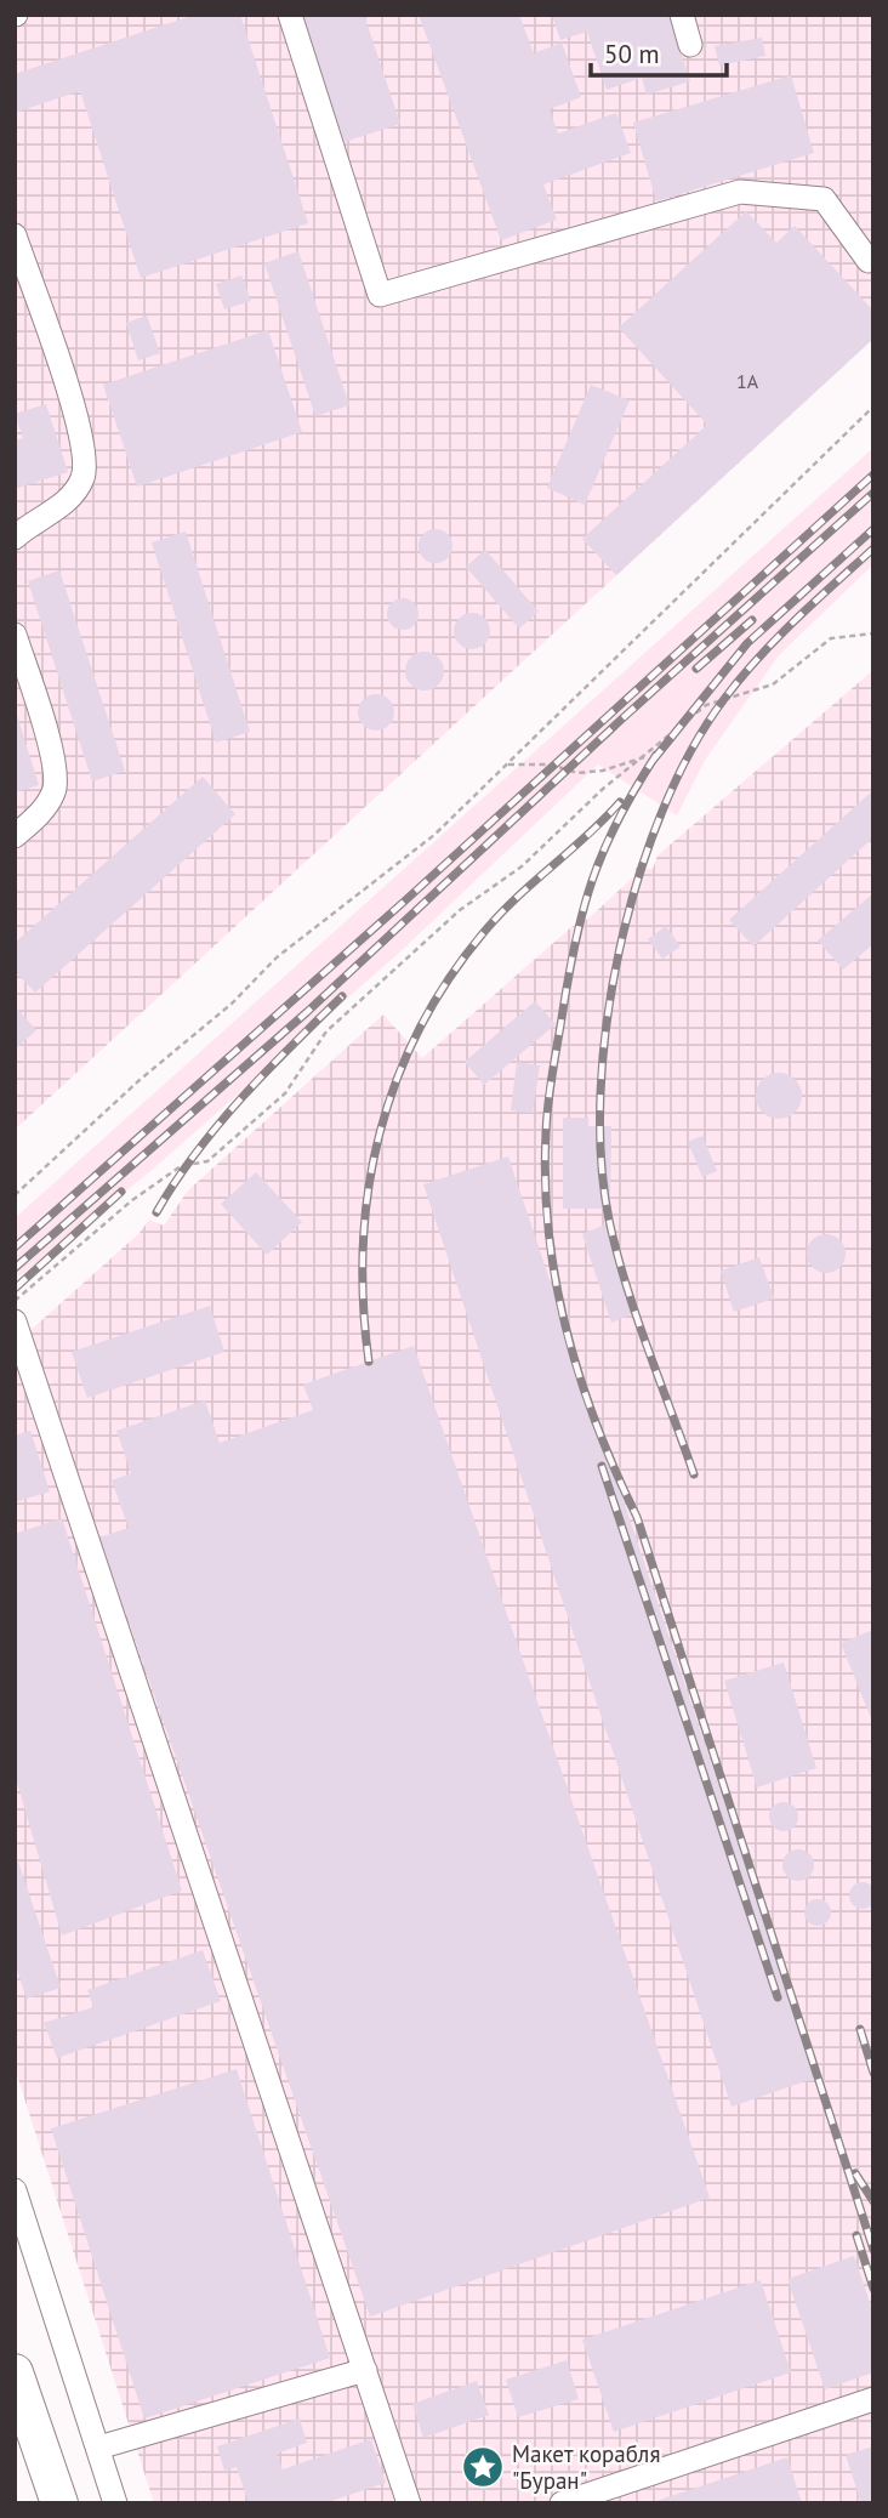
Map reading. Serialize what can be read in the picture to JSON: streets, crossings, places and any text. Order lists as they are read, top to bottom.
{
  "places": {
    "place": ["Макет корабля \"Буран\""]
  },
  "house_numbers": ["1А"],
  "scale_bar": "50 m"
}
